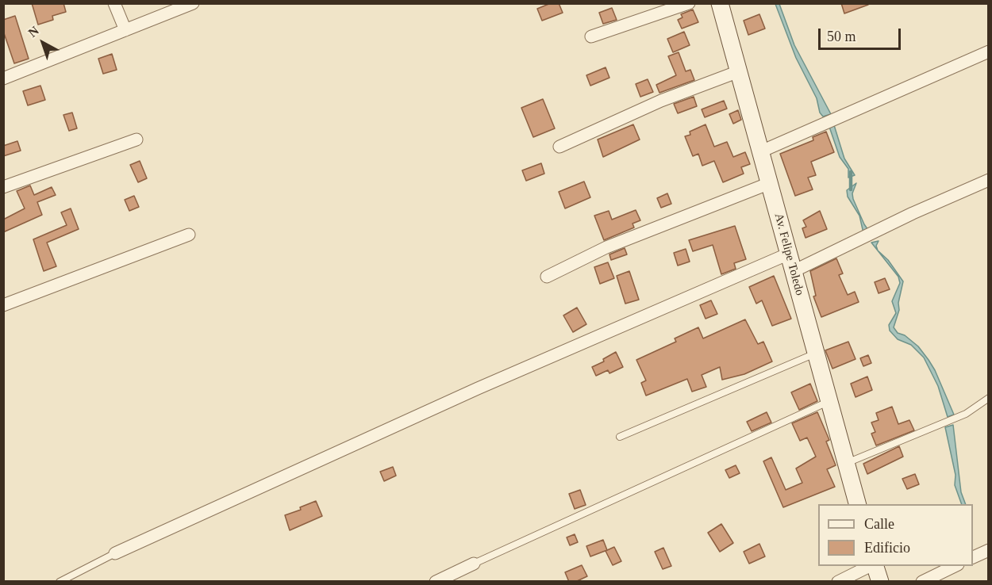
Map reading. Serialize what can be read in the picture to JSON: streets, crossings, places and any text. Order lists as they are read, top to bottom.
{
  "streets": {
    "main road": ["Av. Felipe Toledo"]
  },
  "legend": ["Calle", "Edificio"],
  "scale_bar": "50 m",
  "north": "top left"
}
